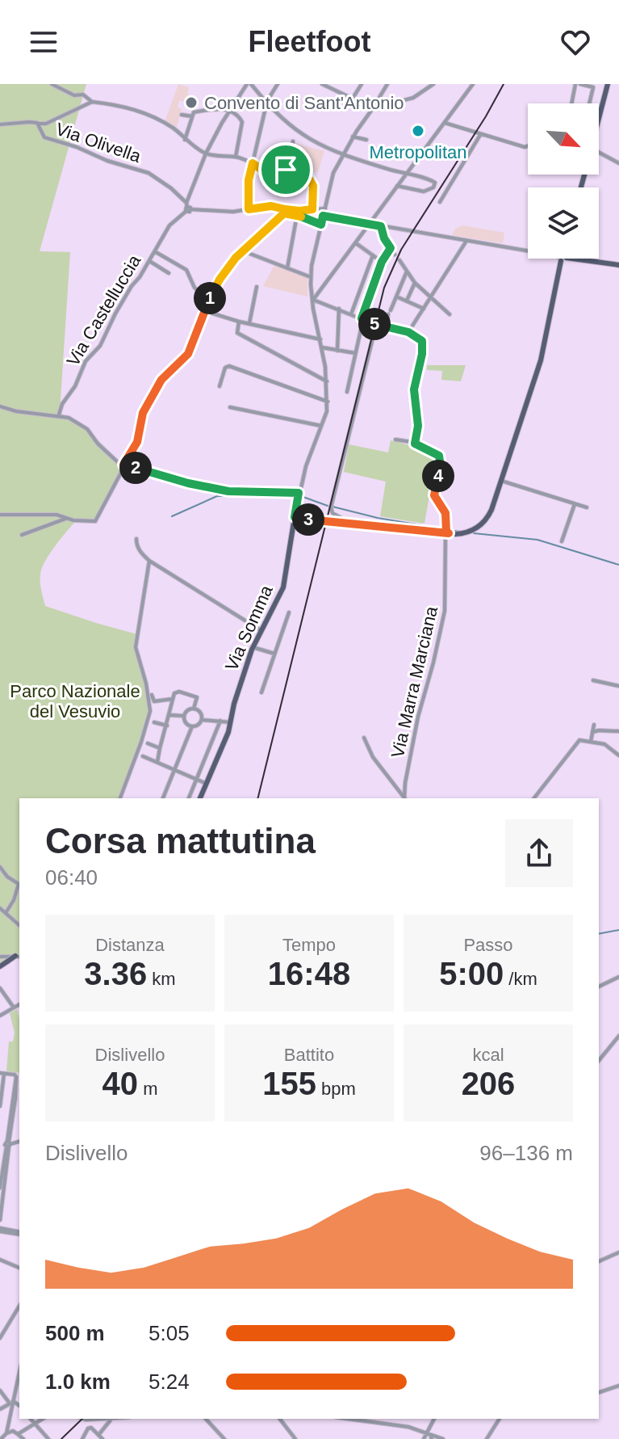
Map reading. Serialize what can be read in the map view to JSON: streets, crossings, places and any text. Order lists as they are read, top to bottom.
{
  "streets": {
    "main road": ["Via Somma"],
    "street": ["Via Olivella", "Via Castelluccia", "Via Marra Marciana"]
  },
  "crossings": [
    ["Via Olivella", "Via Castelluccia"]
  ],
  "parks": ["Parco Nazionale del Vesuvio"],
  "places": ["Convento di Sant'Antonio", "Metropolitan"],
  "north": "bottom right",
  "page": {
    "header": "Fleetfoot",
    "pins": [
      "1",
      "5",
      "2",
      "4",
      "3"
    ],
    "heading": ["Corsa mattutina", "06:40"],
    "stats": [
      ["Distanza", "3.36 km"],
      ["Tempo", "16:48"],
      ["Passo", "5:00 /km"],
      ["Dislivello", "40 m"],
      ["Battito", "155 bpm"],
      ["kcal", "206"]
    ],
    "chart": ["Dislivello", "96–136 m"],
    "list": [
      {
        "name": "500 m",
        "note": "5:05"
      },
      {
        "name": "1.0 km",
        "note": "5:24"
      }
    ]
  }
}
